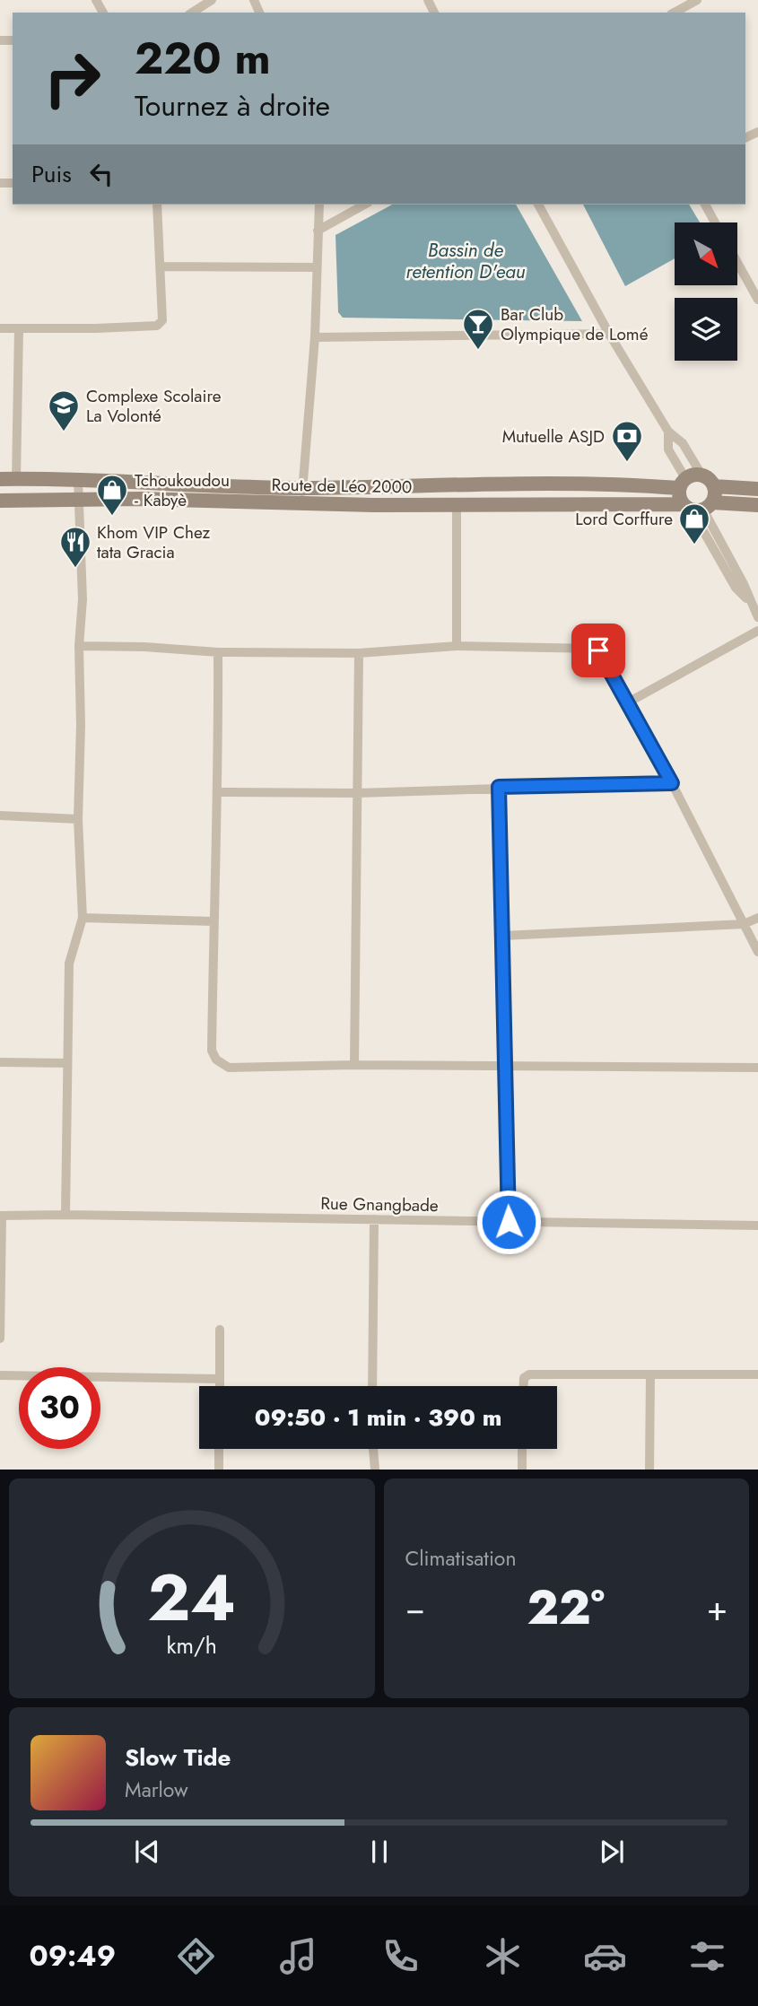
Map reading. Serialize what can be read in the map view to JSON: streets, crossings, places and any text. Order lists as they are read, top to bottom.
{
  "streets": {
    "street": ["Route de Léo 2000", "Rue Gnangbade"]
  },
  "water": ["Bassin de retention D'eau"],
  "places": {
    "bar": ["Bar Club Olympique de Lomé"],
    "school or university": ["Complexe Scolaire La Volonté"],
    "bank": ["Mutuelle ASJD"],
    "shop": ["Tchoukoudou - Kabyè", "Lord Corffure"],
    "restaurant": ["Khom VIP Chez tata Gracia"]
  },
  "north": "bottom right",
  "page": {
    "turn": ["220 m", "Tournez à droite"],
    "then": "Puis",
    "limit": "30",
    "trip": "09:50 · 1 min · 390 m",
    "tile": "Climatisation",
    "heat": ["−", "22°", "+"],
    "song": ["Slow Tide", "Marlow"],
    "tabs": "09:49",
    "gauge": ["24", "km/h"]
  }
}
